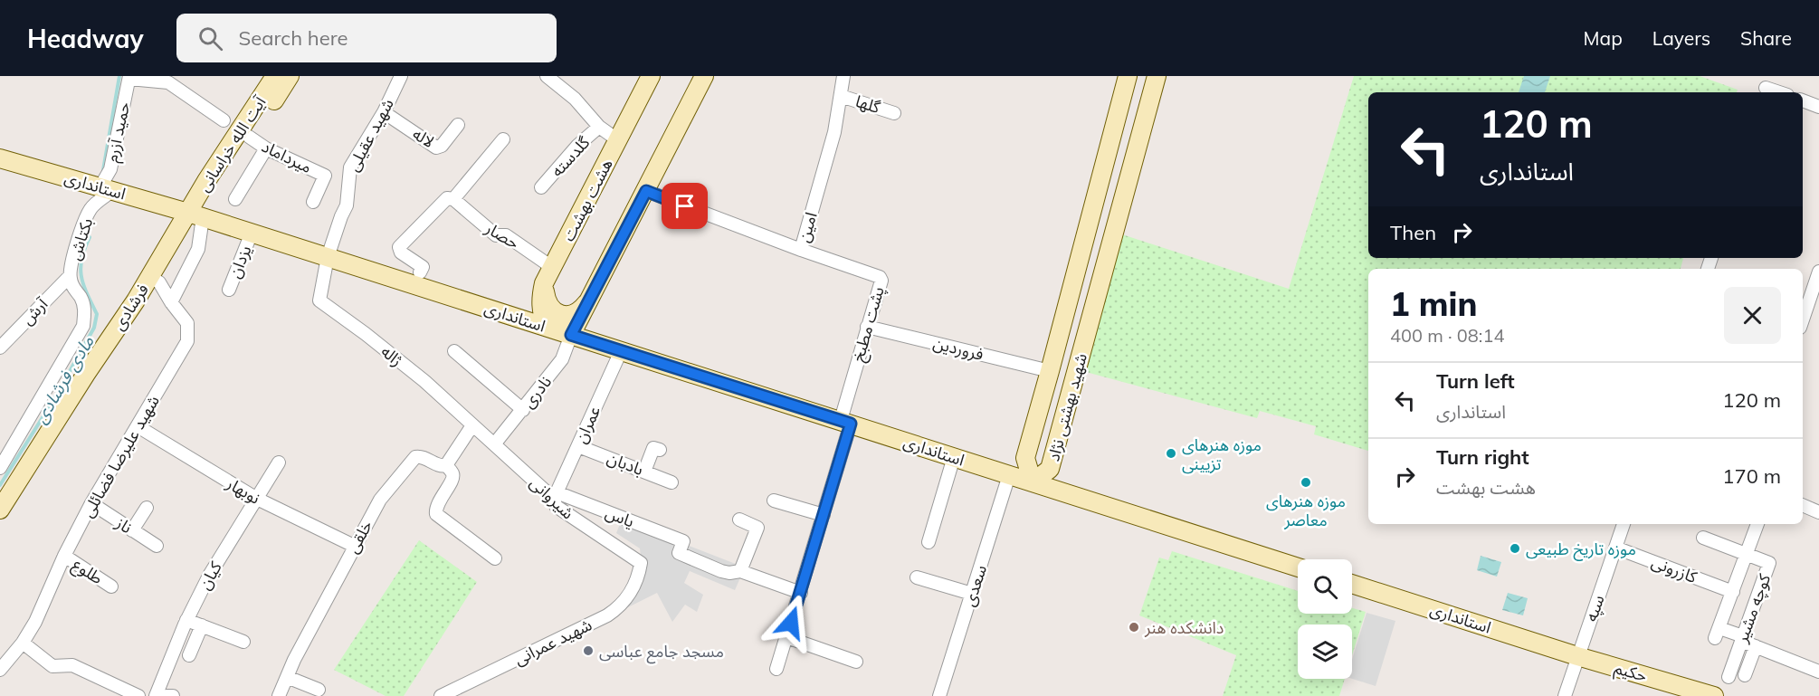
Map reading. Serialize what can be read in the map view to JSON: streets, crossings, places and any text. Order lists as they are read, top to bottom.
{
  "streets": {
    "main road": [
      "آیت الله خراسانی",
      "استانداری",
      "هشت بهشت",
      "فرشادی",
      "شهید بهشتی نژاد",
      "حکیم"
    ],
    "street": [
      "گلها",
      "حمید آزرم",
      "شهید عقیلی",
      "لاله",
      "میرداماد",
      "گلدسته",
      "امین",
      "حصار",
      "بکتاش",
      "یزدان",
      "آرش",
      "پشت مطبخ",
      "فروردین",
      "ژاله",
      "نادری",
      "عمران",
      "شهید علیرضا فضائلی",
      "بادبان",
      "نوبهار",
      "شیروانی",
      "یاس",
      "ناز",
      "خلقی",
      "کازرونی",
      "طلوع",
      "کیان",
      "سعدی",
      "سپه",
      "كوچه مشير",
      "شهید عمرانی"
    ]
  },
  "crossings": [
    ["گلها", "امین"],
    ["حمید آزرم", "استانداری"],
    ["حمید آزرم", "بکتاش"],
    ["شهید عقیلی", "لاله"],
    ["شهید عقیلی", "استانداری"],
    ["شهید عقیلی", "ژاله"],
    ["آیت الله خراسانی", "میرداماد"],
    ["آیت الله خراسانی", "استانداری"],
    ["آیت الله خراسانی", "فرشادی"],
    ["استانداری", "هشت بهشت"],
    ["استانداری", "بکتاش"],
    ["استانداری", "یزدان"],
    ["استانداری", "فرشادی"],
    ["استانداری", "پشت مطبخ"],
    ["استانداری", "ژاله"],
    ["استانداری", "نادری"],
    ["استانداری", "شهید بهشتی نژاد"],
    ["استانداری", "عمران"],
    ["استانداری", "سعدی"],
    ["استانداری", "سپه"],
    ["استانداری", "حکیم"],
    ["هشت بهشت", "حصار"],
    ["امین", "پشت مطبخ"],
    ["بکتاش", "آرش"],
    ["فرشادی", "شهید علیرضا فضائلی"],
    ["پشت مطبخ", "فروردین"],
    ["فروردین", "شهید بهشتی نژاد"],
    ["ژاله", "نادری"],
    ["ژاله", "شیروانی"],
    ["نادری", "شیروانی"],
    ["عمران", "بادبان"],
    ["عمران", "شیروانی"],
    ["عمران", "یاس"],
    ["شهید علیرضا فضائلی", "نوبهار"],
    ["شهید علیرضا فضائلی", "ناز"],
    ["شهید علیرضا فضائلی", "طلوع"],
    ["نوبهار", "خلقی"],
    ["نوبهار", "کیان"],
    ["شیروانی", "یاس"],
    ["شیروانی", "شهید عمرانی"],
    ["کازرونی", "سپه"],
    ["سپه", "حکیم"]
  ],
  "water": ["مادی فرشادی"],
  "places": [
    "موزه هنرهای تزیینی",
    "موزه هنرهای معاصر",
    "موزه تاریخ طبیعی",
    "دانشکده هنر",
    "مسجد جامع عباسی"
  ],
  "page": {
    "header": "Headway",
    "search": "Search here",
    "nav": ["Map", "Layers", "Share"],
    "turn": ["120 m", "استانداری"],
    "then": "Then",
    "heading": ["1 min", "400 m · 08:14"],
    "list": [
      {
        "name": "Turn left",
        "note": "استانداری",
        "value": "120 m"
      },
      {
        "name": "Turn right",
        "note": "هشت بهشت",
        "value": "170 m"
      }
    ]
  }
}
